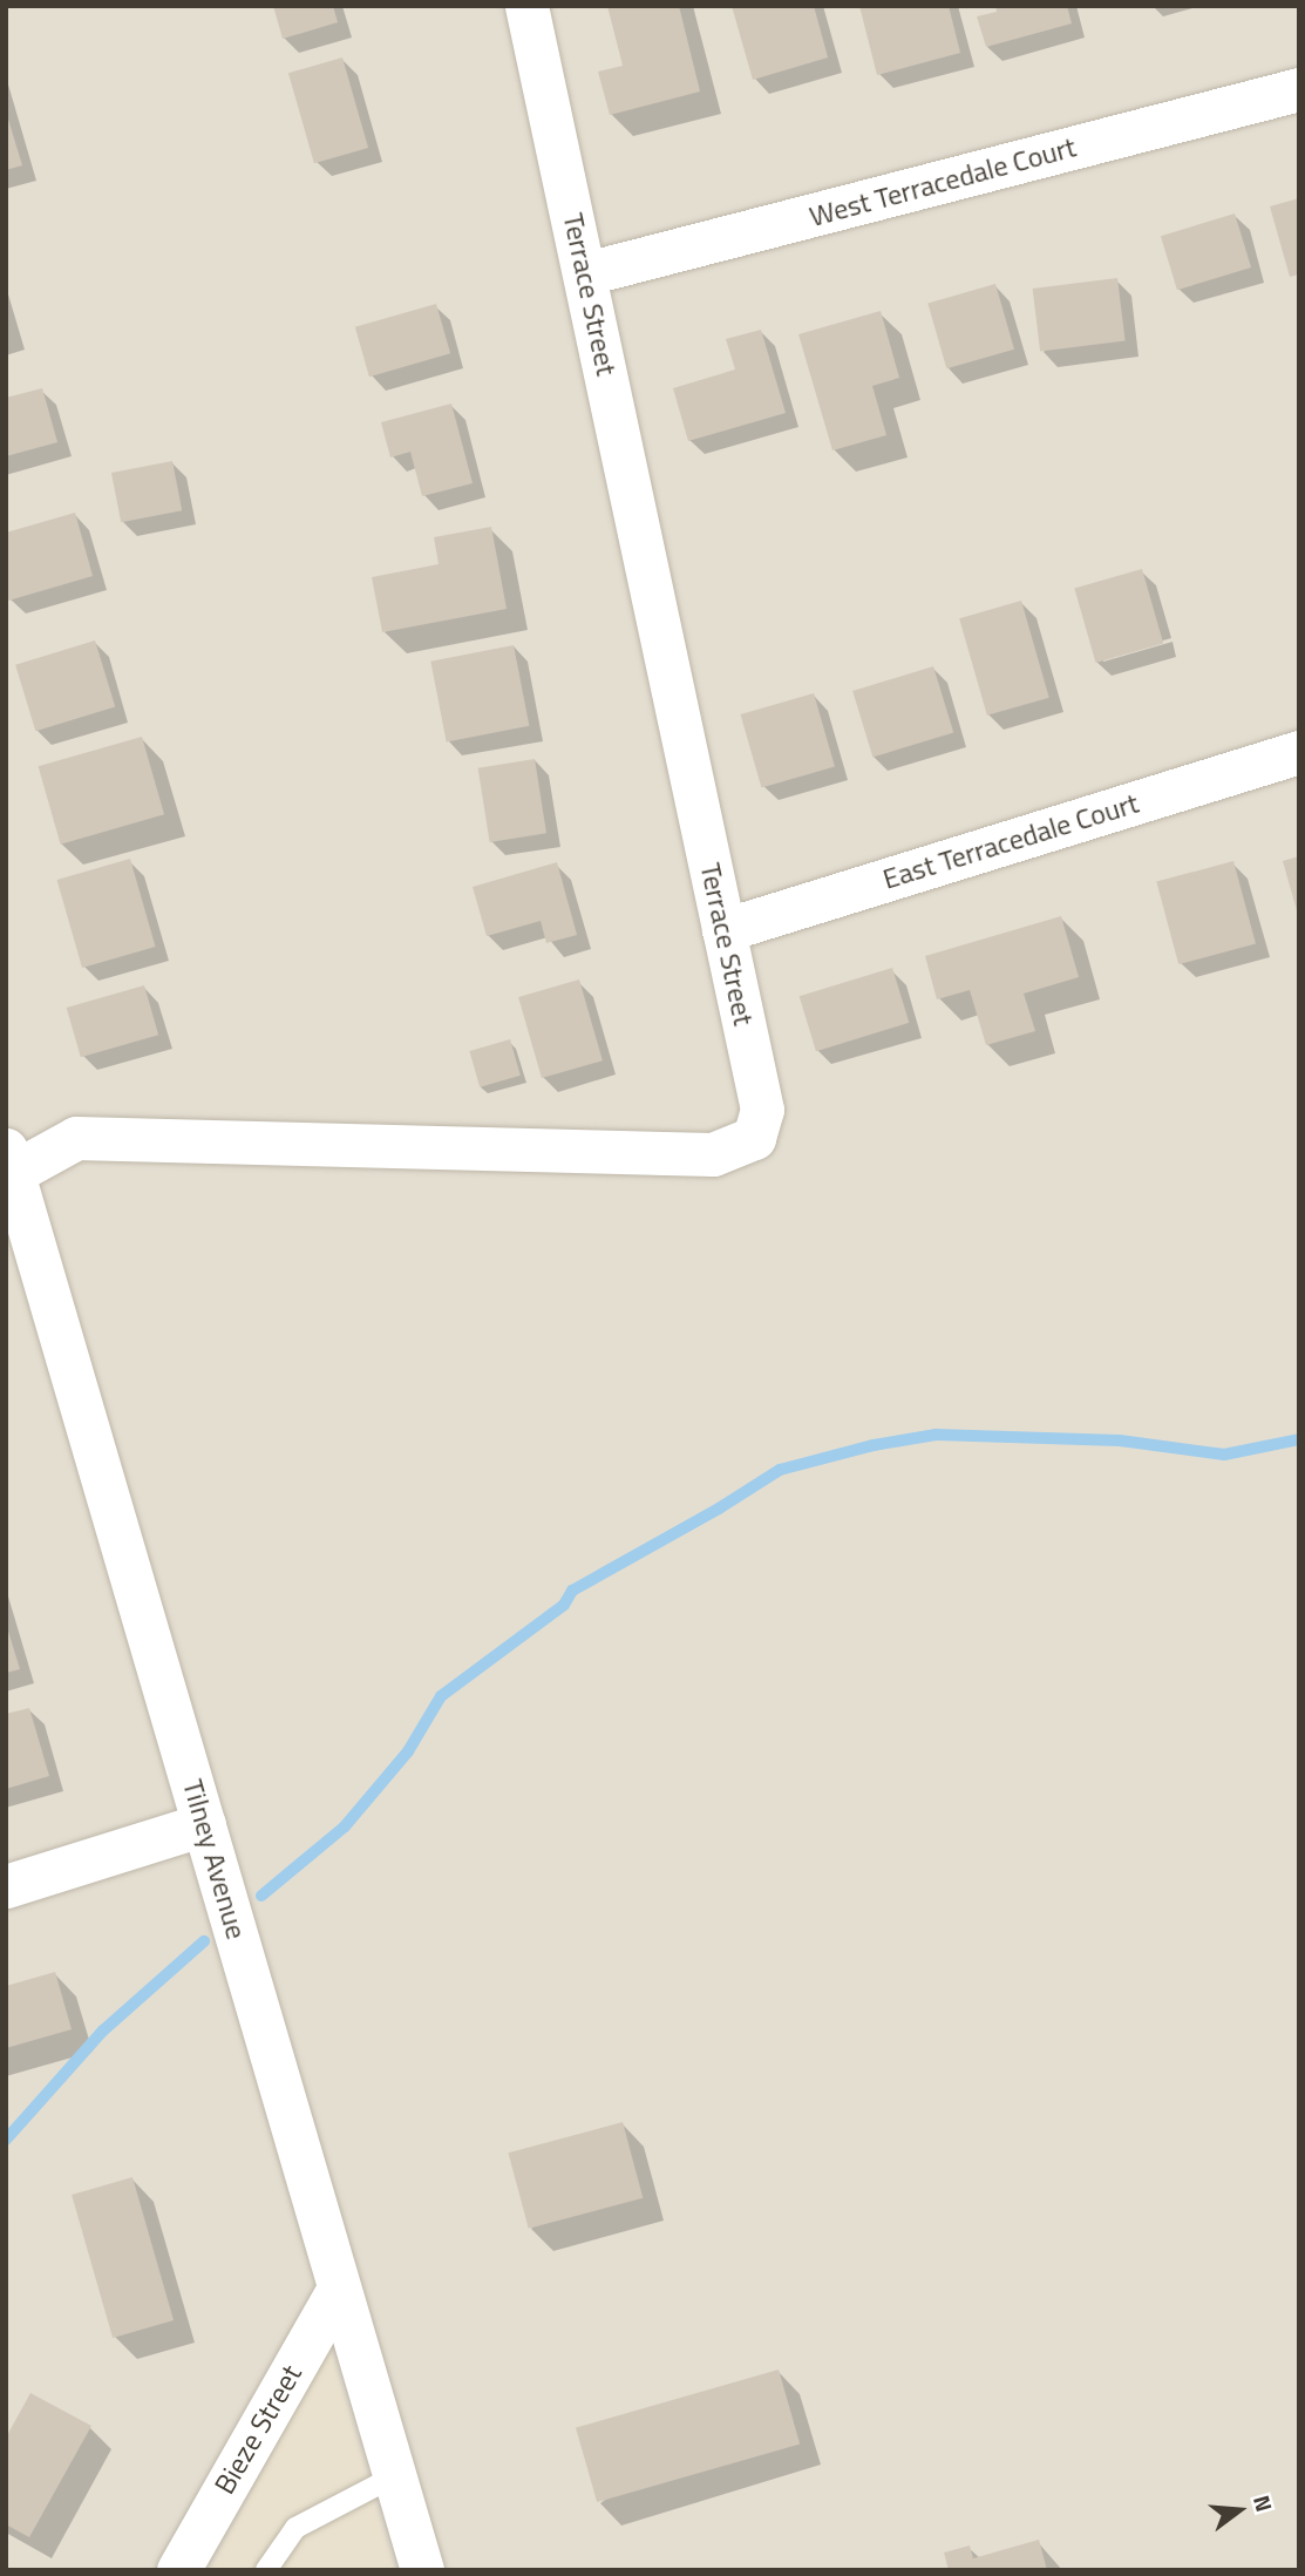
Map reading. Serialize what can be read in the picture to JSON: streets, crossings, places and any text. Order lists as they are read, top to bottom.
{
  "streets": {
    "street": [
      "West Terracedale Court",
      "Terrace Street",
      "East Terracedale Court",
      "Tilney Avenue",
      "Bieze Street"
    ]
  },
  "crossings": [
    ["West Terracedale Court", "Terrace Street"],
    ["Terrace Street", "East Terracedale Court"],
    ["Terrace Street", "Tilney Avenue"],
    ["Tilney Avenue", "Bieze Street"]
  ],
  "north": "right"
}
